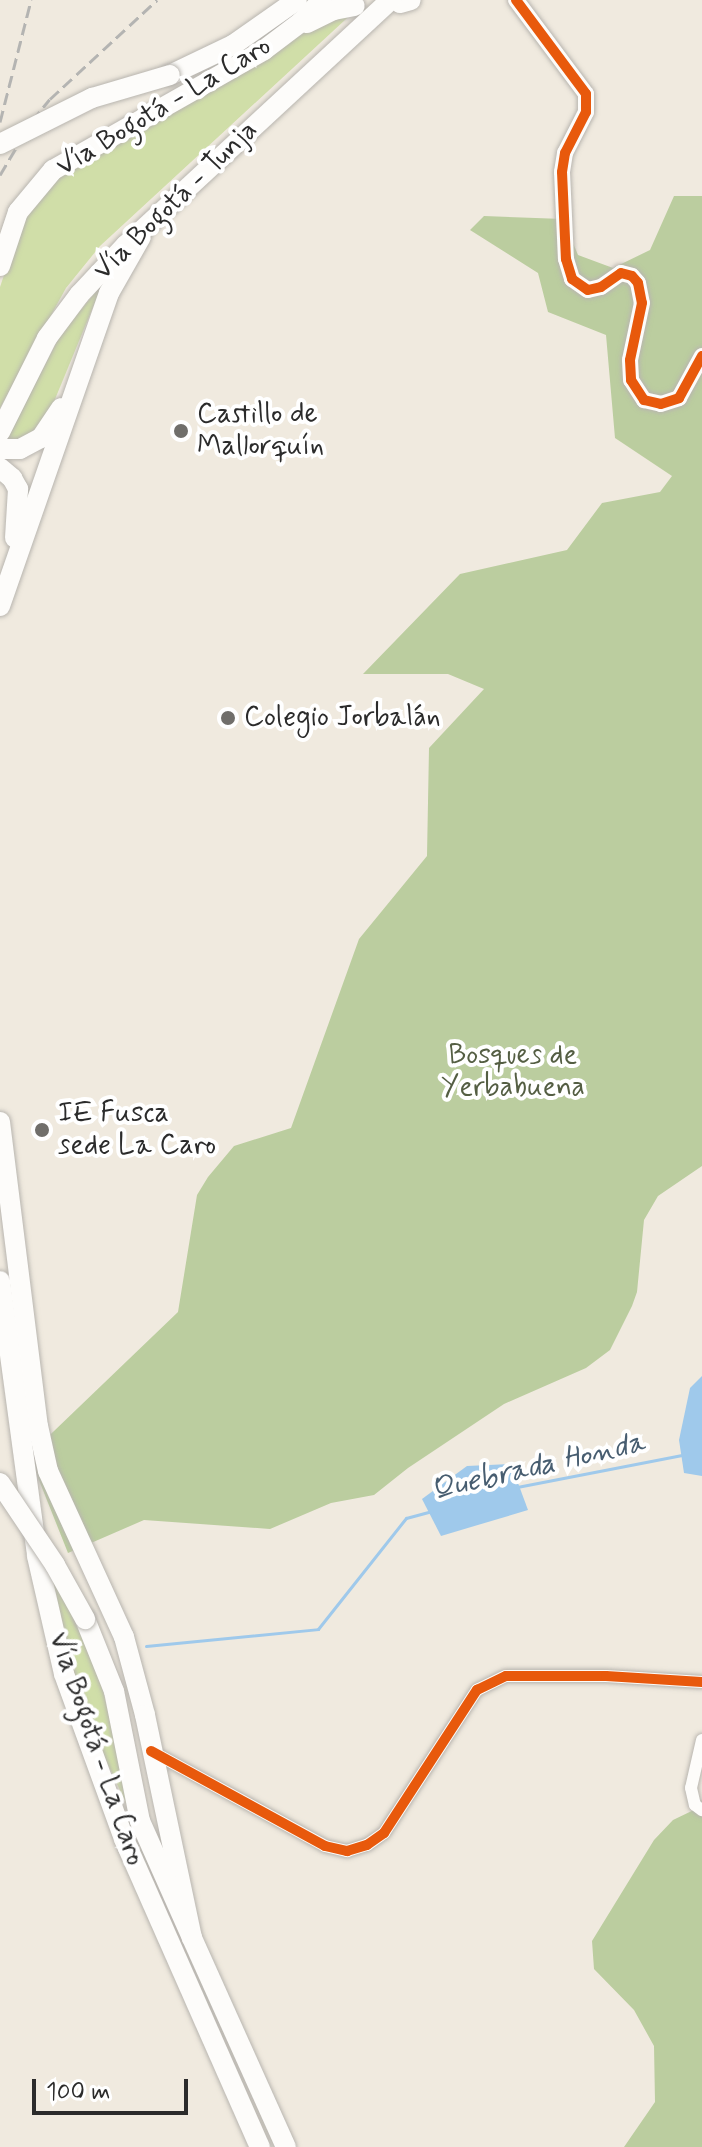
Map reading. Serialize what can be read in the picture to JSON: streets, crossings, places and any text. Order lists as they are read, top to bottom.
{
  "streets": {
    "main road": ["Vía Bogotá - La Caro", "Vía Bogotá - Tunja"]
  },
  "water": ["Quebrada Honda"],
  "parks": ["Bosques de Yerbabuena"],
  "places": ["Castillo de Mallorquín", "Colegio Jorbalán", "IE Fusca sede La Caro"],
  "scale_bar": "100 m"
}
